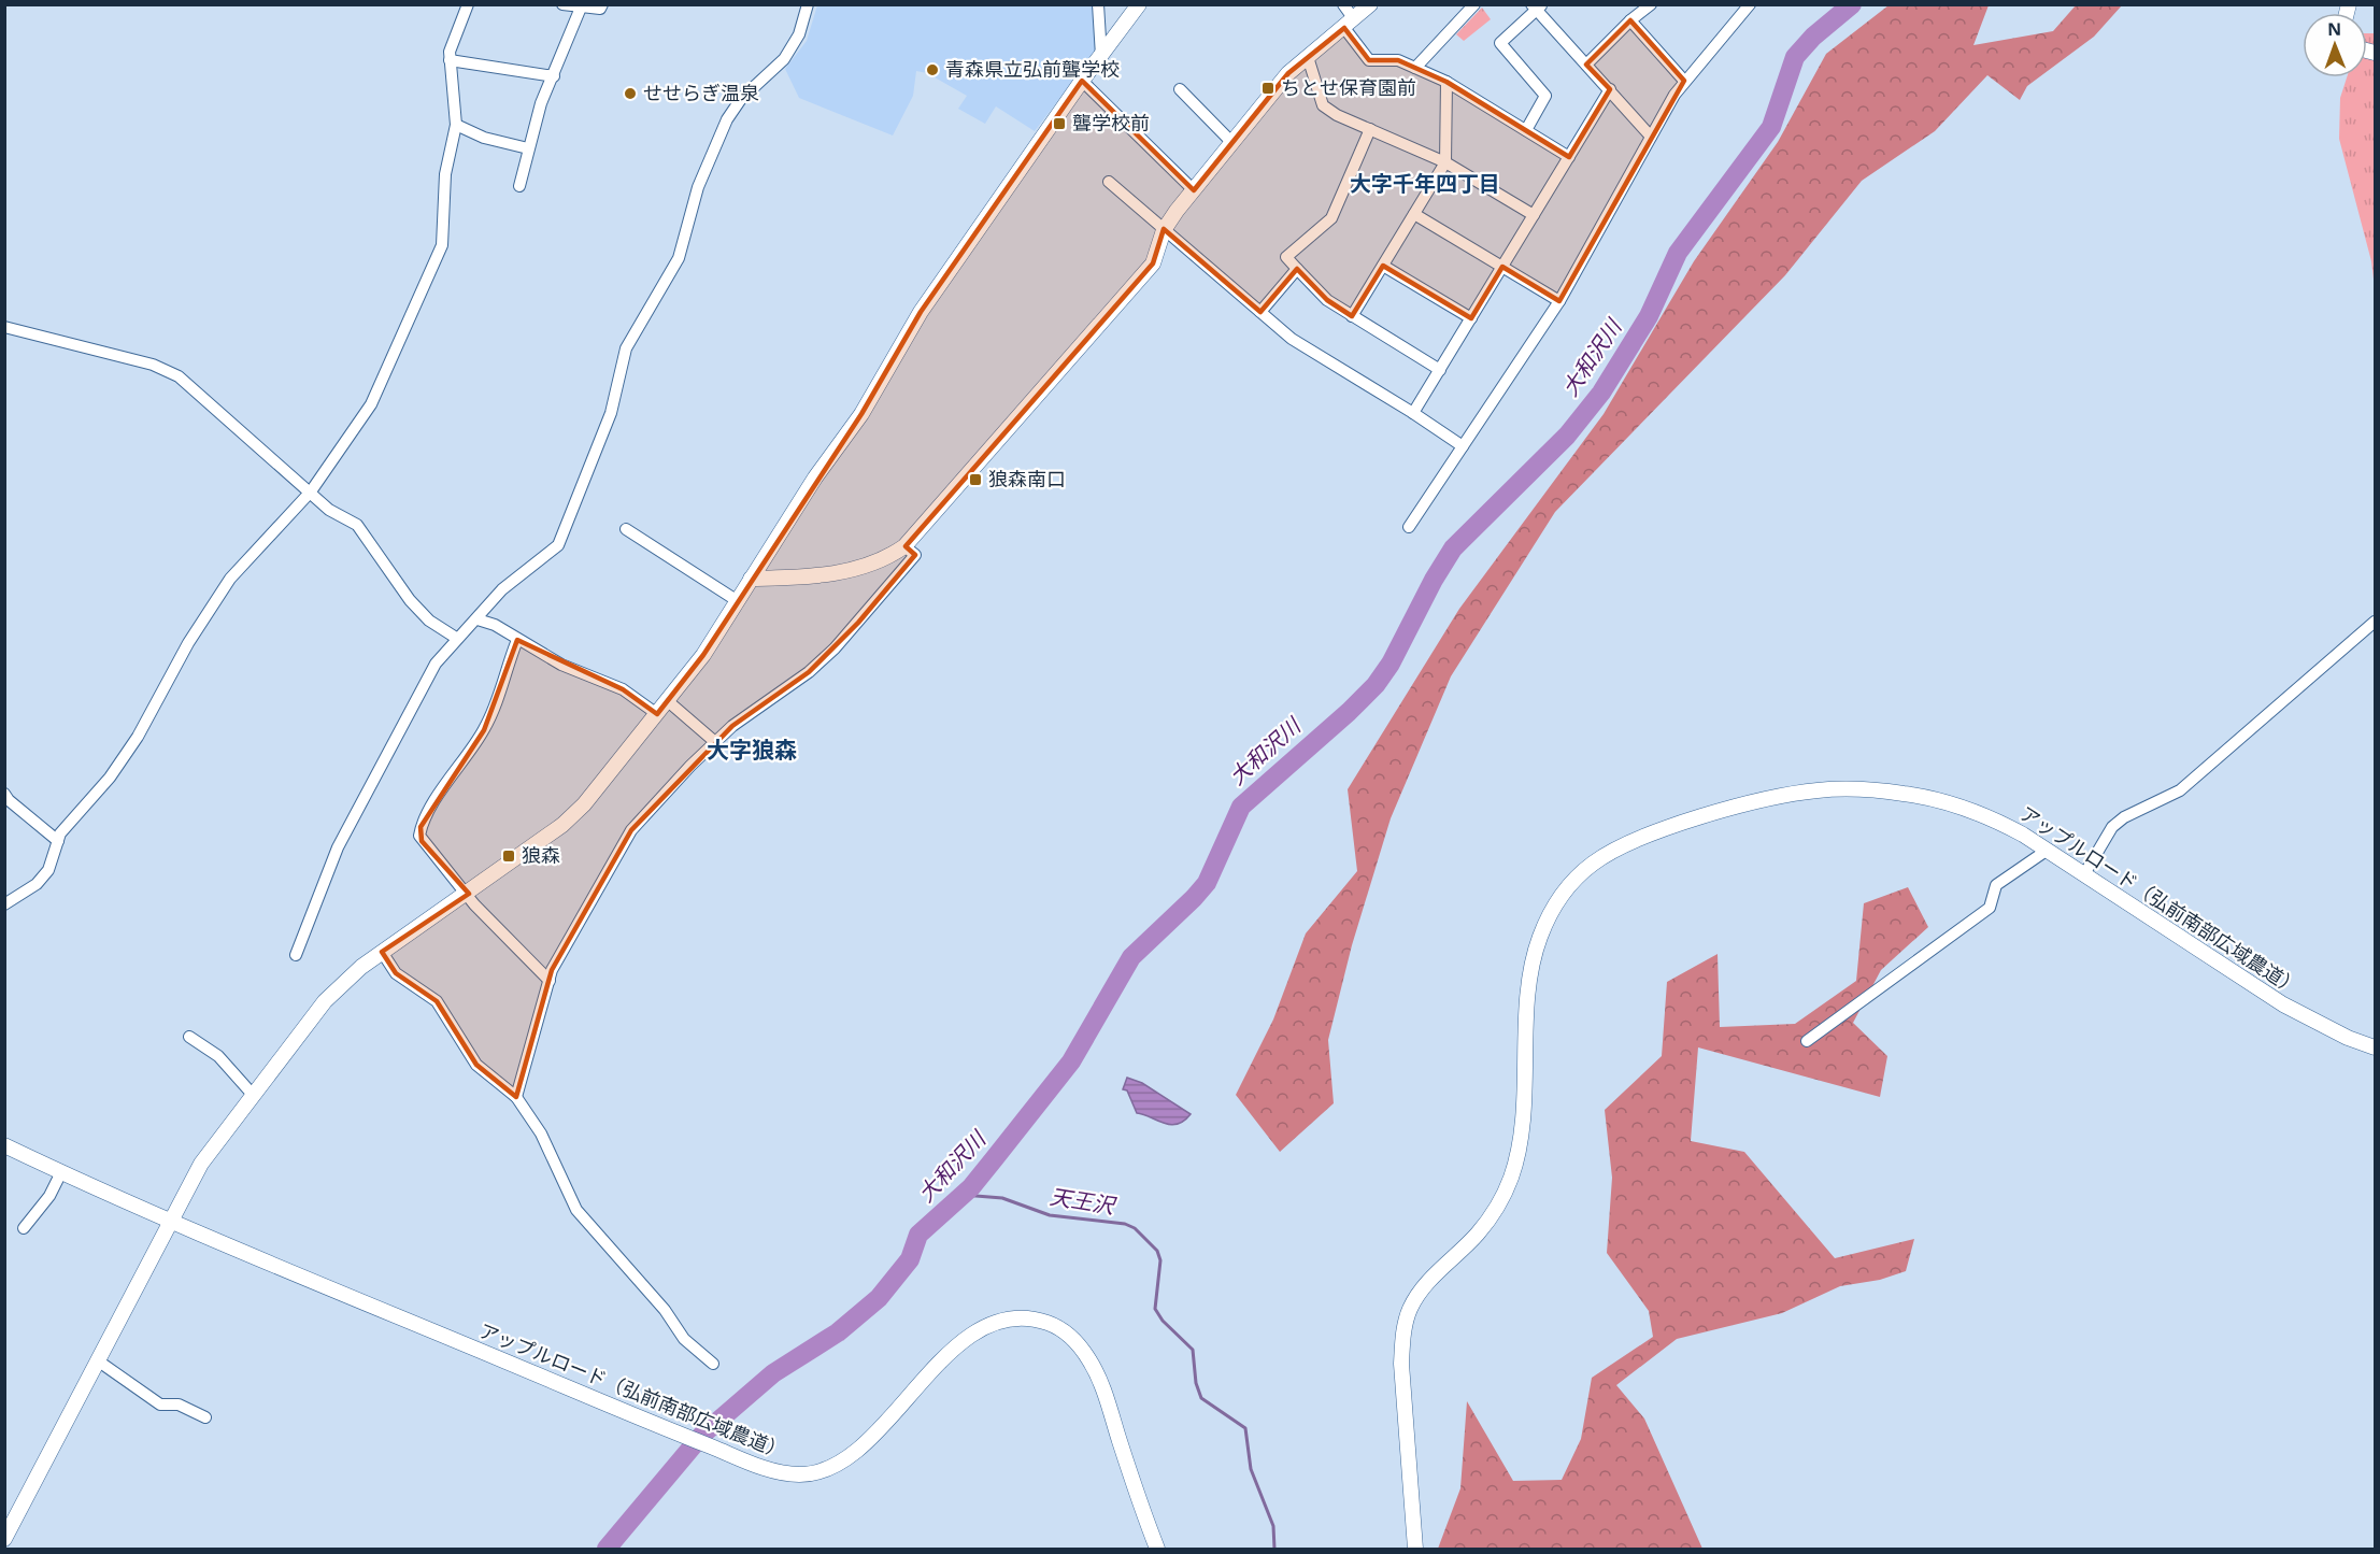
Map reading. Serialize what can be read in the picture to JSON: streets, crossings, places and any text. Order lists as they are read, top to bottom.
{
  "streets": {
    "street": ["アップルロード（弘前南部広域農道）"]
  },
  "districts": ["大字千年四丁目", "大字狼森"],
  "water": ["大和沢川", "天王沢"],
  "places": {
    "other": ["青森県立弘前聾学校", "せせらぎ温泉"],
    "transit": [
      "ちとせ保育園前",
      "聾学校前",
      "狼森南口",
      "狼森"
    ]
  },
  "north": "top"
}
